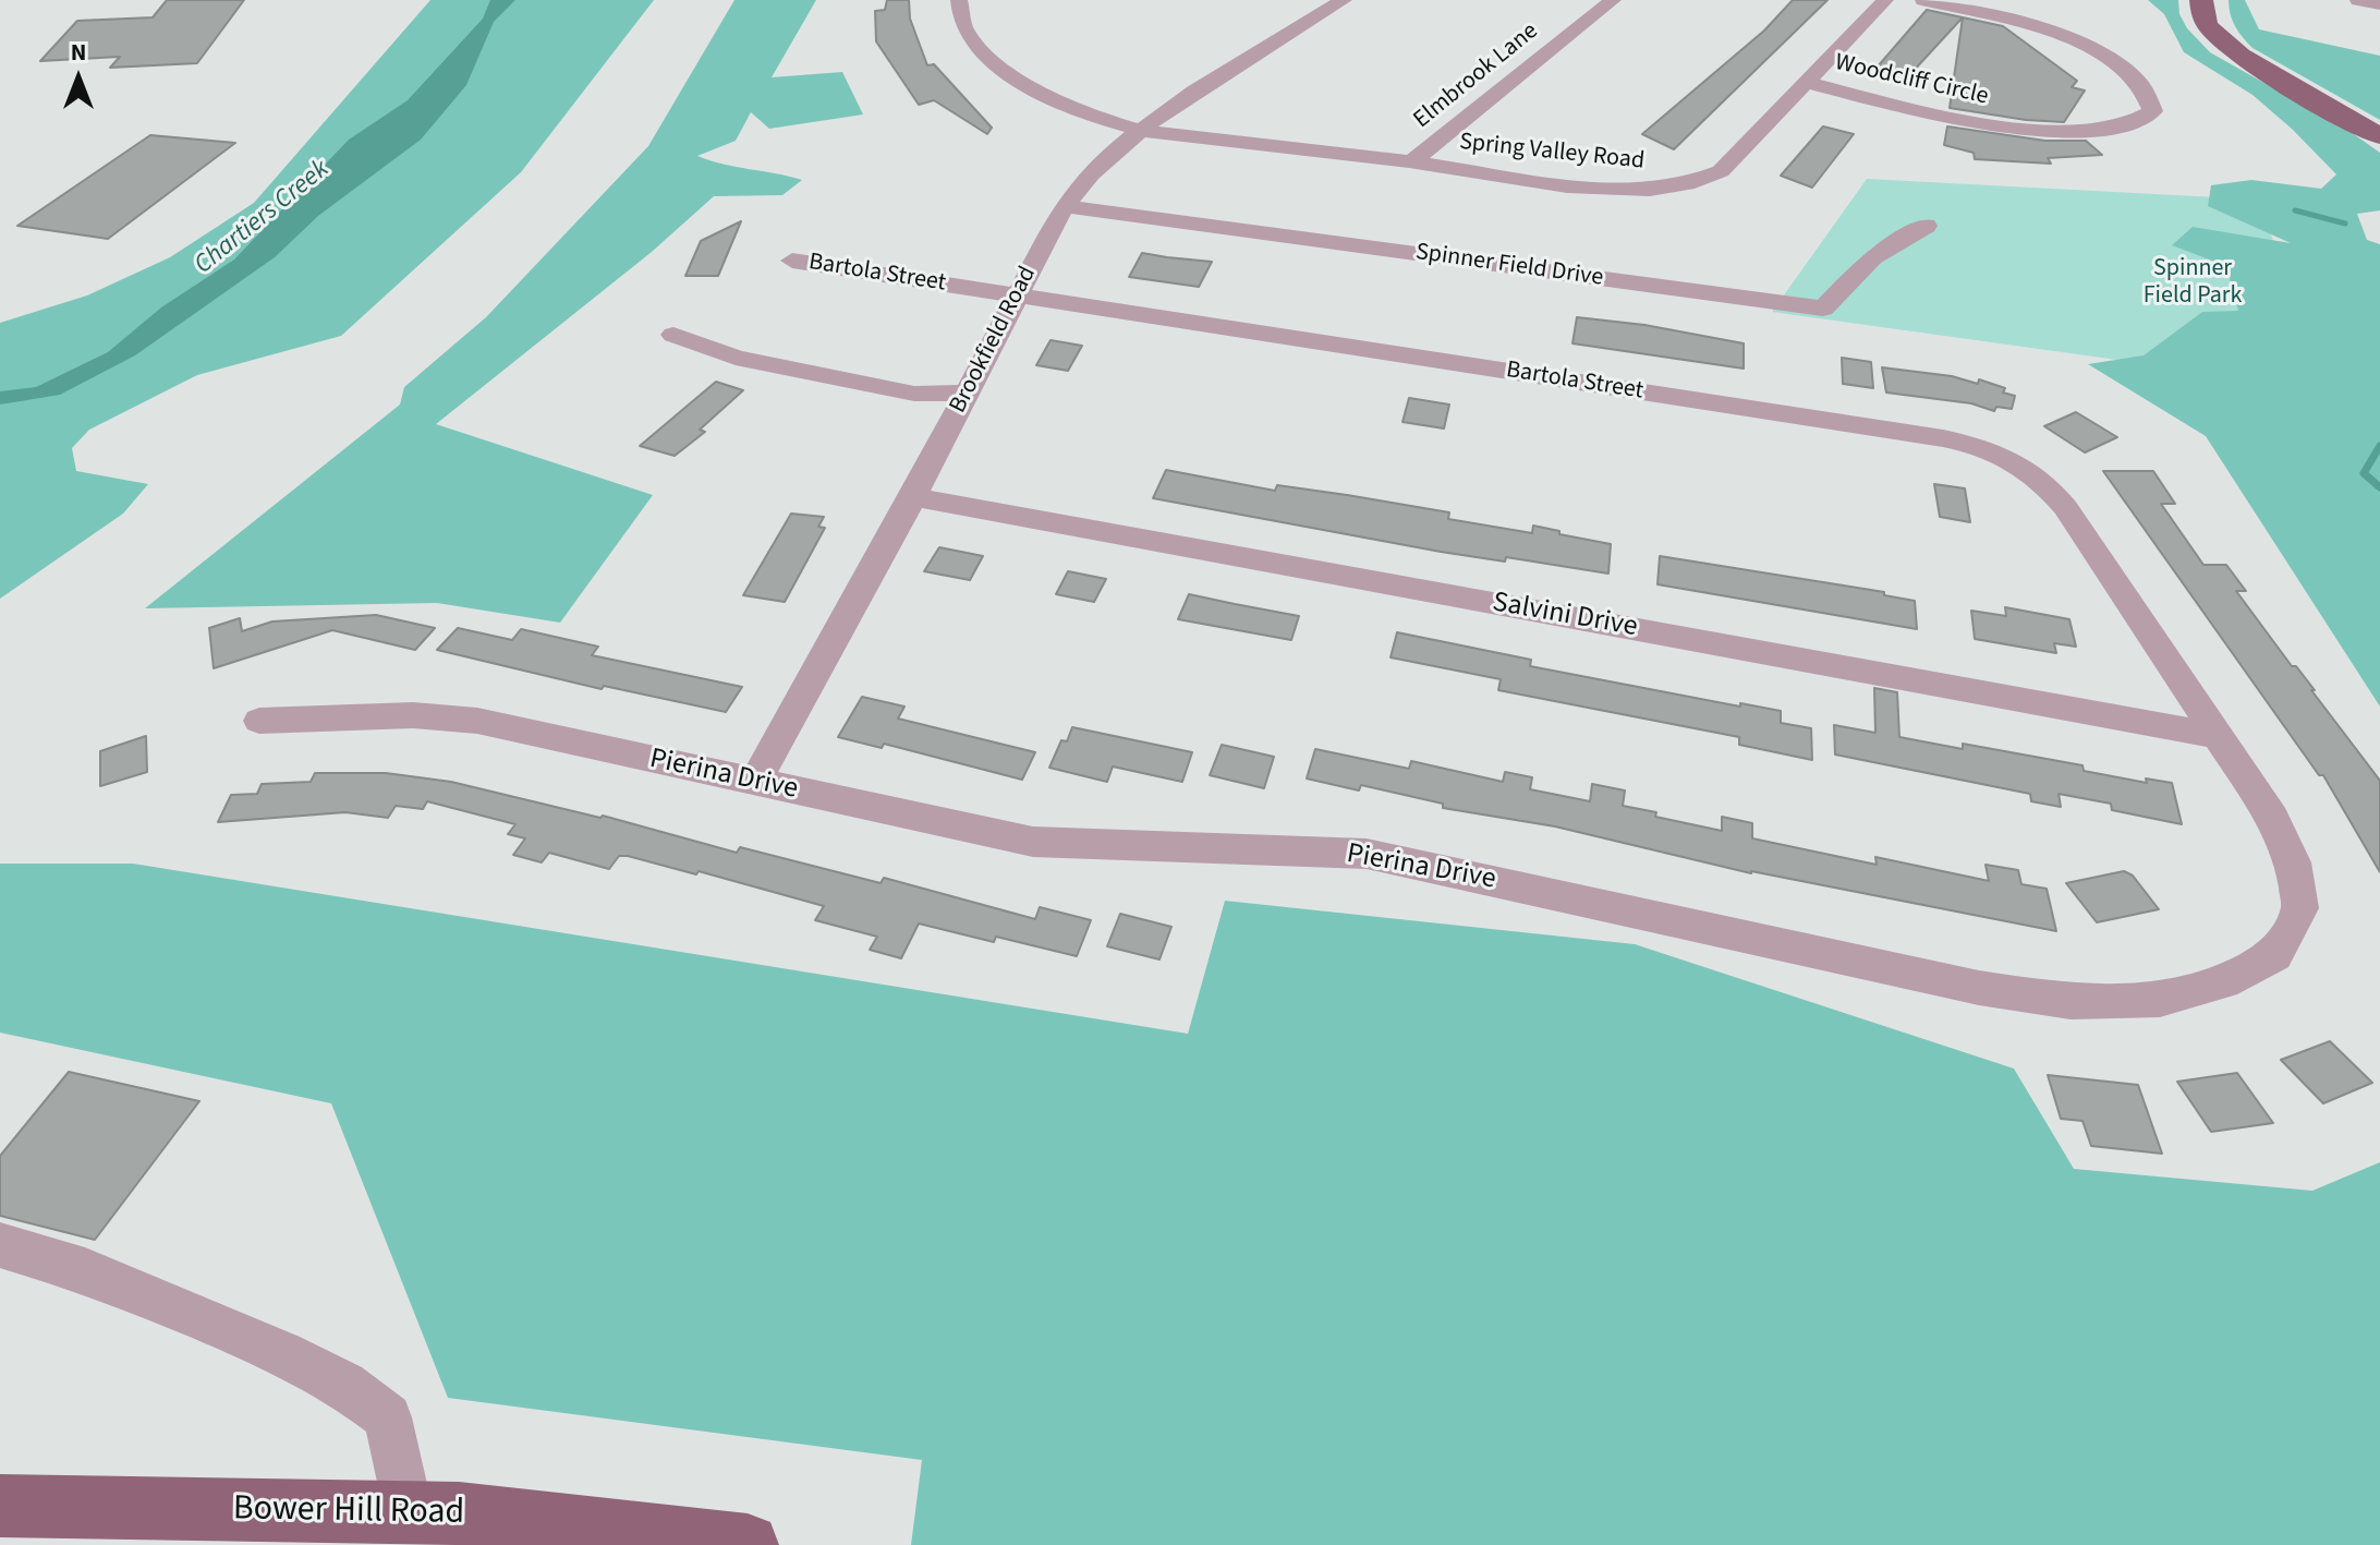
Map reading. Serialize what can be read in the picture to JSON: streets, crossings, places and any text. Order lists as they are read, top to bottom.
{
  "streets": {
    "main road": ["Bower Hill Road"],
    "street": [
      "Elmbrook Lane",
      "Woodcliff Circle",
      "Spring Valley Road",
      "Spinner Field Drive",
      "Bartola Street",
      "Brookfield Road",
      "Salvini Drive",
      "Pierina Drive"
    ]
  },
  "crossings": [
    ["Elmbrook Lane", "Spring Valley Road"],
    ["Woodcliff Circle", "Spring Valley Road"],
    ["Spring Valley Road", "Brookfield Road"],
    ["Spinner Field Drive", "Brookfield Road"],
    ["Bartola Street", "Brookfield Road"],
    ["Bartola Street", "Salvini Drive"],
    ["Bartola Street", "Pierina Drive"],
    ["Brookfield Road", "Salvini Drive"],
    ["Brookfield Road", "Pierina Drive"],
    ["Salvini Drive", "Pierina Drive"]
  ],
  "water": ["Chartiers Creek"],
  "parks": ["Spinner Field Park"],
  "north": "top"
}
